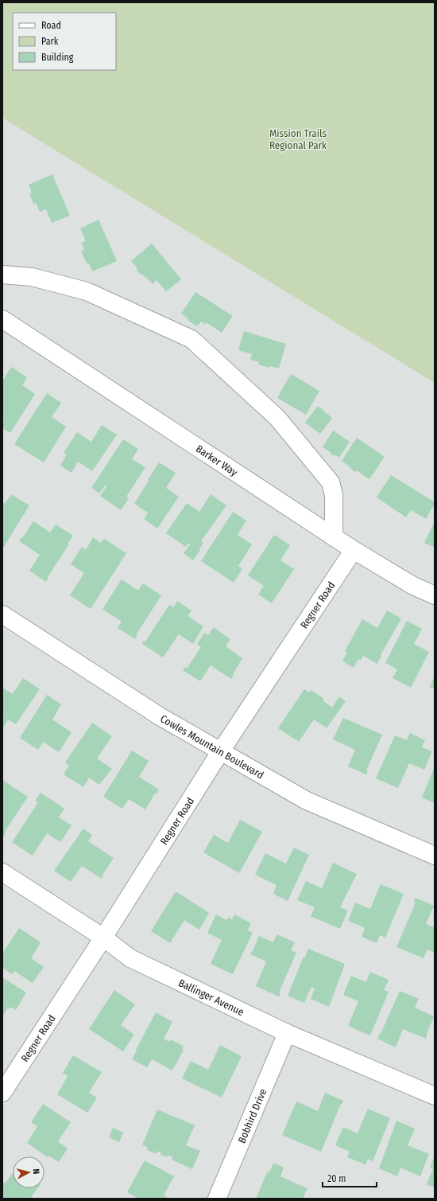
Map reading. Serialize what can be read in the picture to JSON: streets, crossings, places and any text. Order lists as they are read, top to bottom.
{
  "streets": {
    "street": [
      "Barker Way",
      "Regner Road",
      "Cowles Mountain Boulevard",
      "Ballinger Avenue",
      "Bobhird Drive"
    ]
  },
  "crossings": [
    ["Barker Way", "Regner Road"],
    ["Regner Road", "Cowles Mountain Boulevard"],
    ["Regner Road", "Ballinger Avenue"],
    ["Ballinger Avenue", "Bobhird Drive"]
  ],
  "parks": ["Mission Trails Regional Park"],
  "legend": ["Road", "Park", "Building"],
  "scale_bar": "20 m",
  "north": "right"
}
